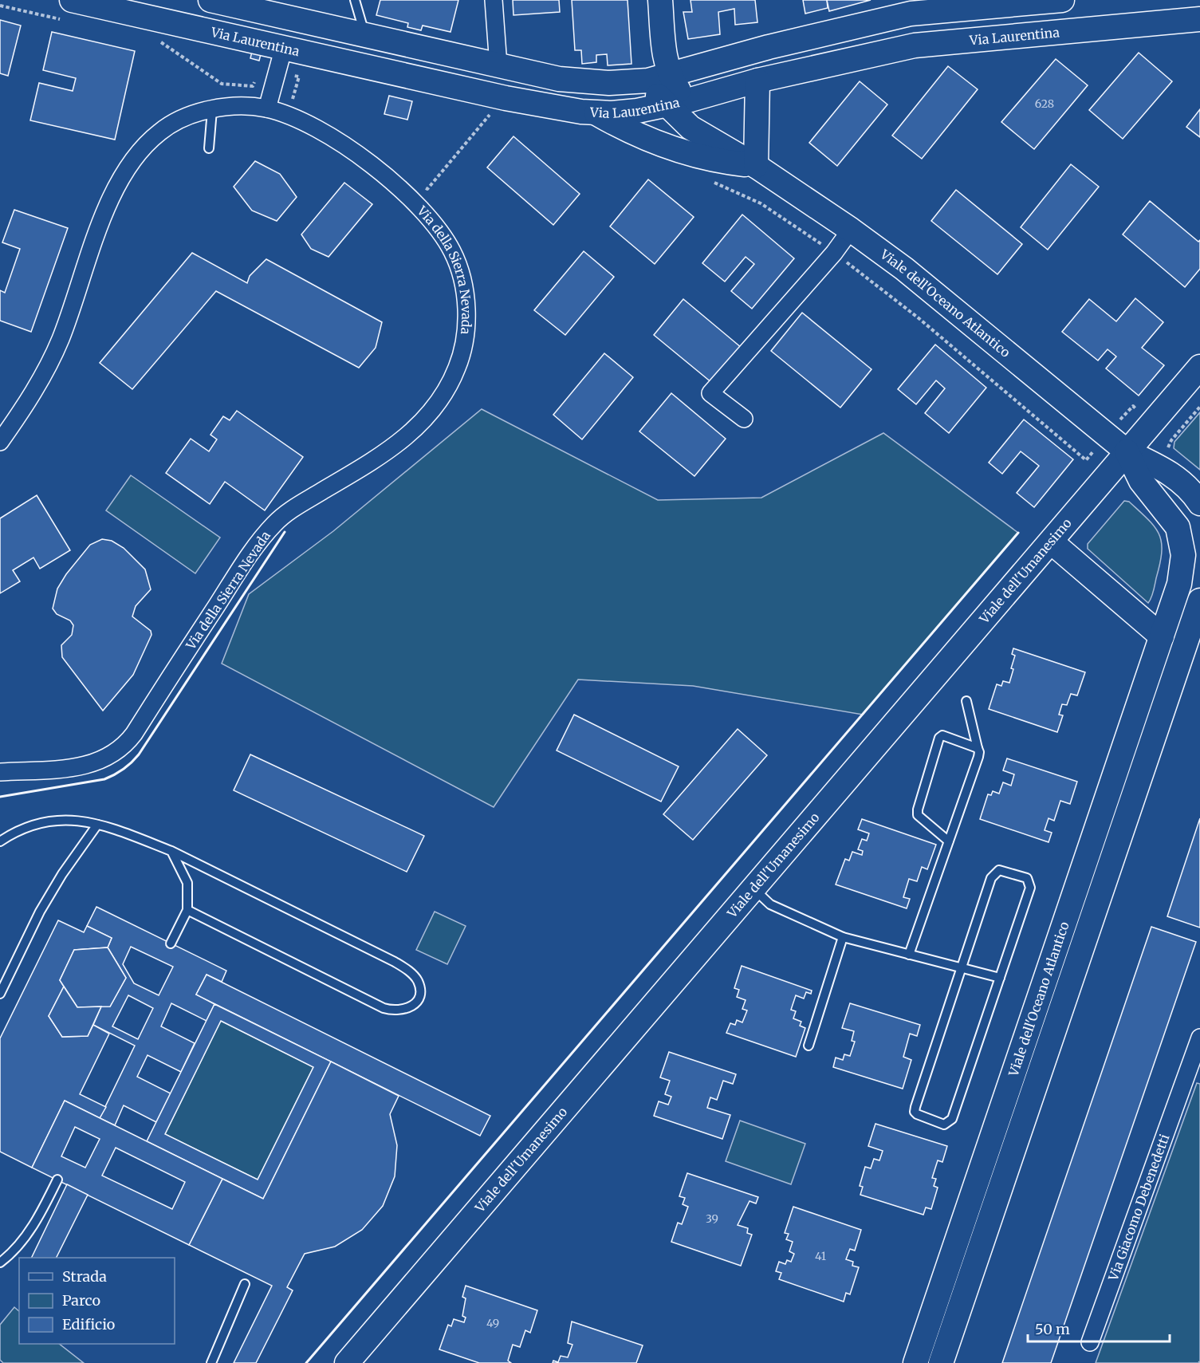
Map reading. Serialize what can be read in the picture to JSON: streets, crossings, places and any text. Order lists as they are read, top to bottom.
{
  "streets": {
    "main road": ["Via Laurentina", "Viale dell'Oceano Atlantico", "Viale dell'Umanesimo"],
    "street": ["Via della Sierra Nevada", "Via Giacomo Debenedetti"]
  },
  "crossings": [
    ["Via Laurentina", "Viale dell'Oceano Atlantico"],
    ["Viale dell'Oceano Atlantico", "Viale dell'Umanesimo"]
  ],
  "house_numbers": [
    "628",
    "39",
    "41",
    "49"
  ],
  "legend": ["Strada", "Parco", "Edificio"],
  "scale_bar": "50 m"
}
